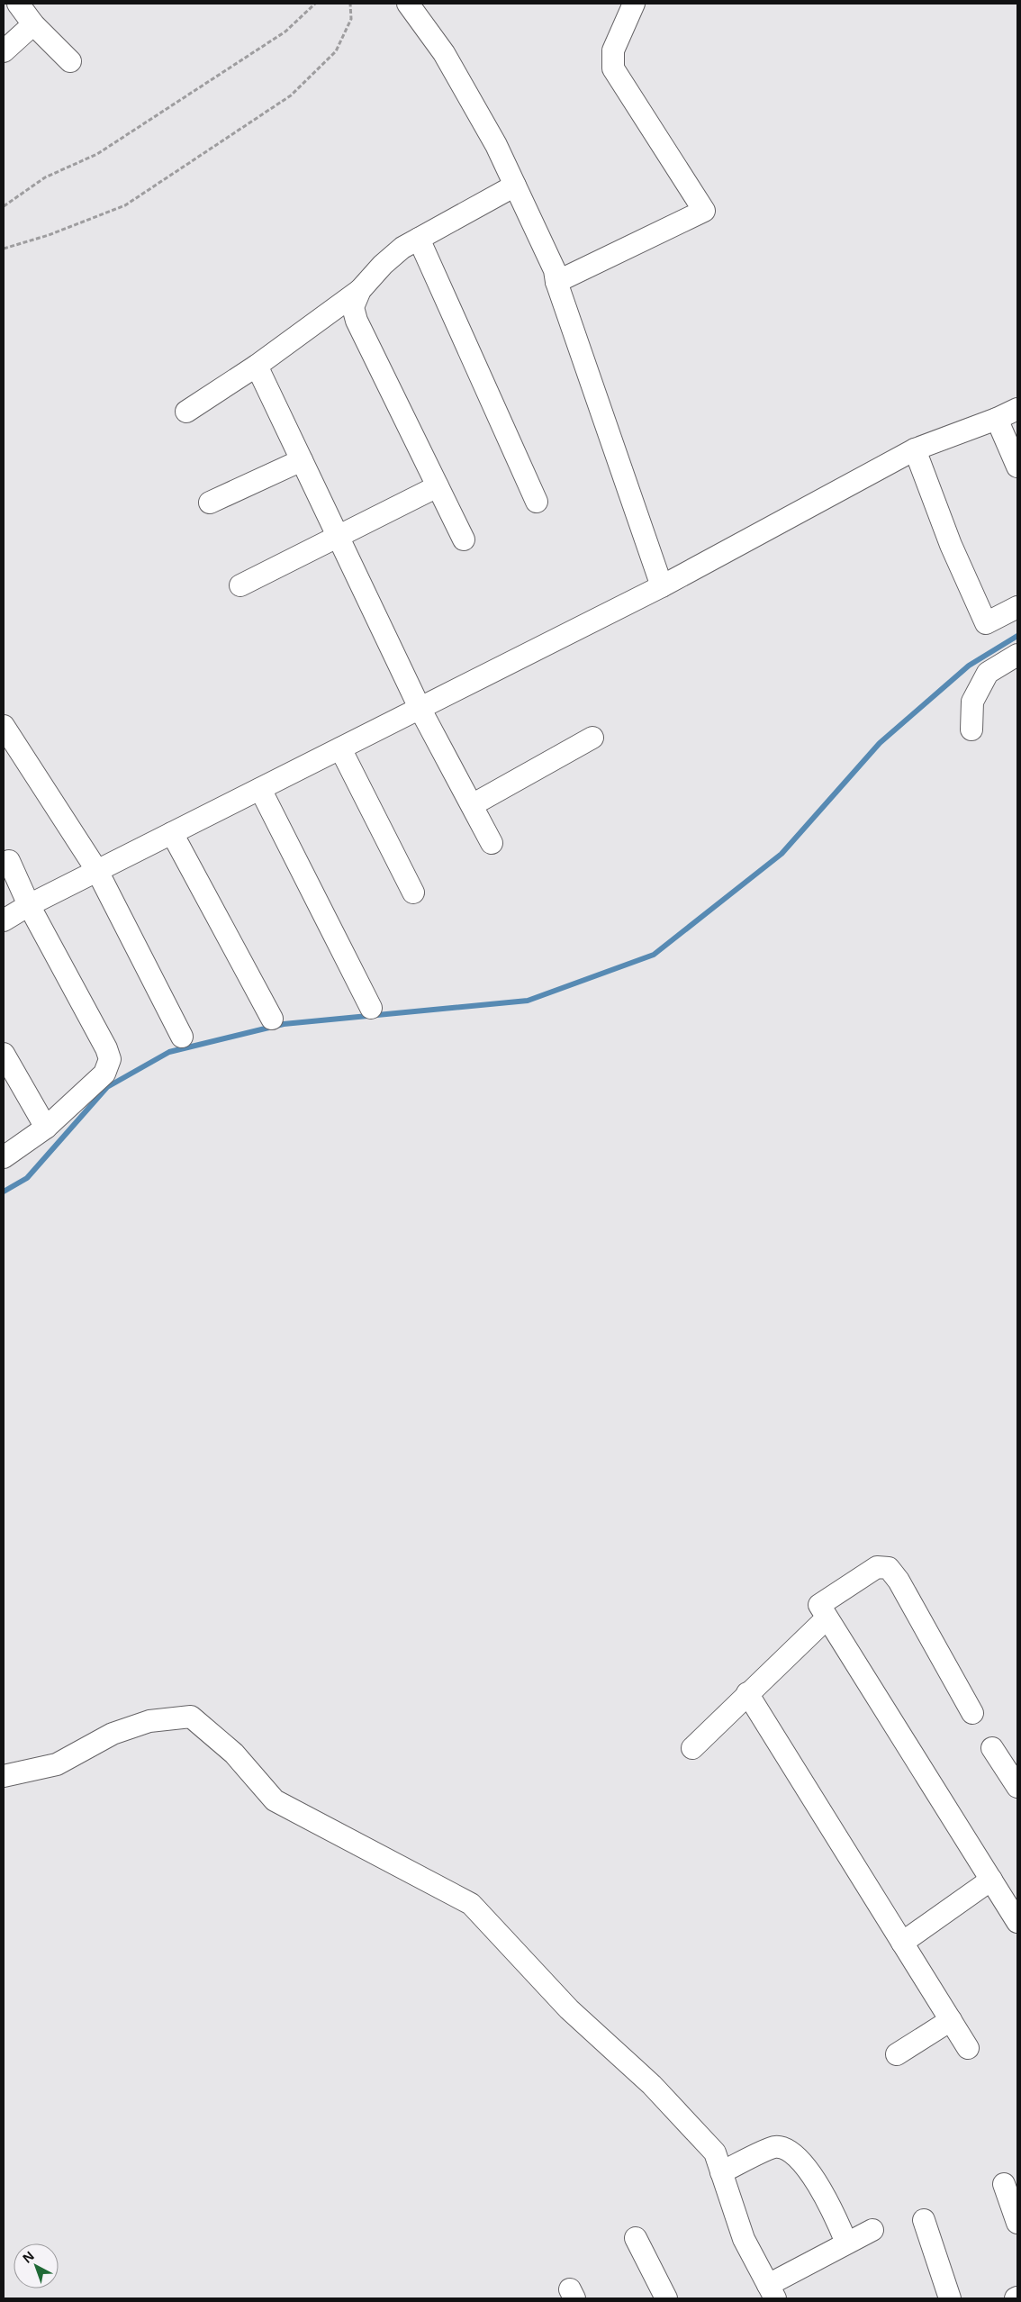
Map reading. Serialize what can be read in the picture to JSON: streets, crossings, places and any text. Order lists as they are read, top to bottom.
{
  "north": "top left"
}
